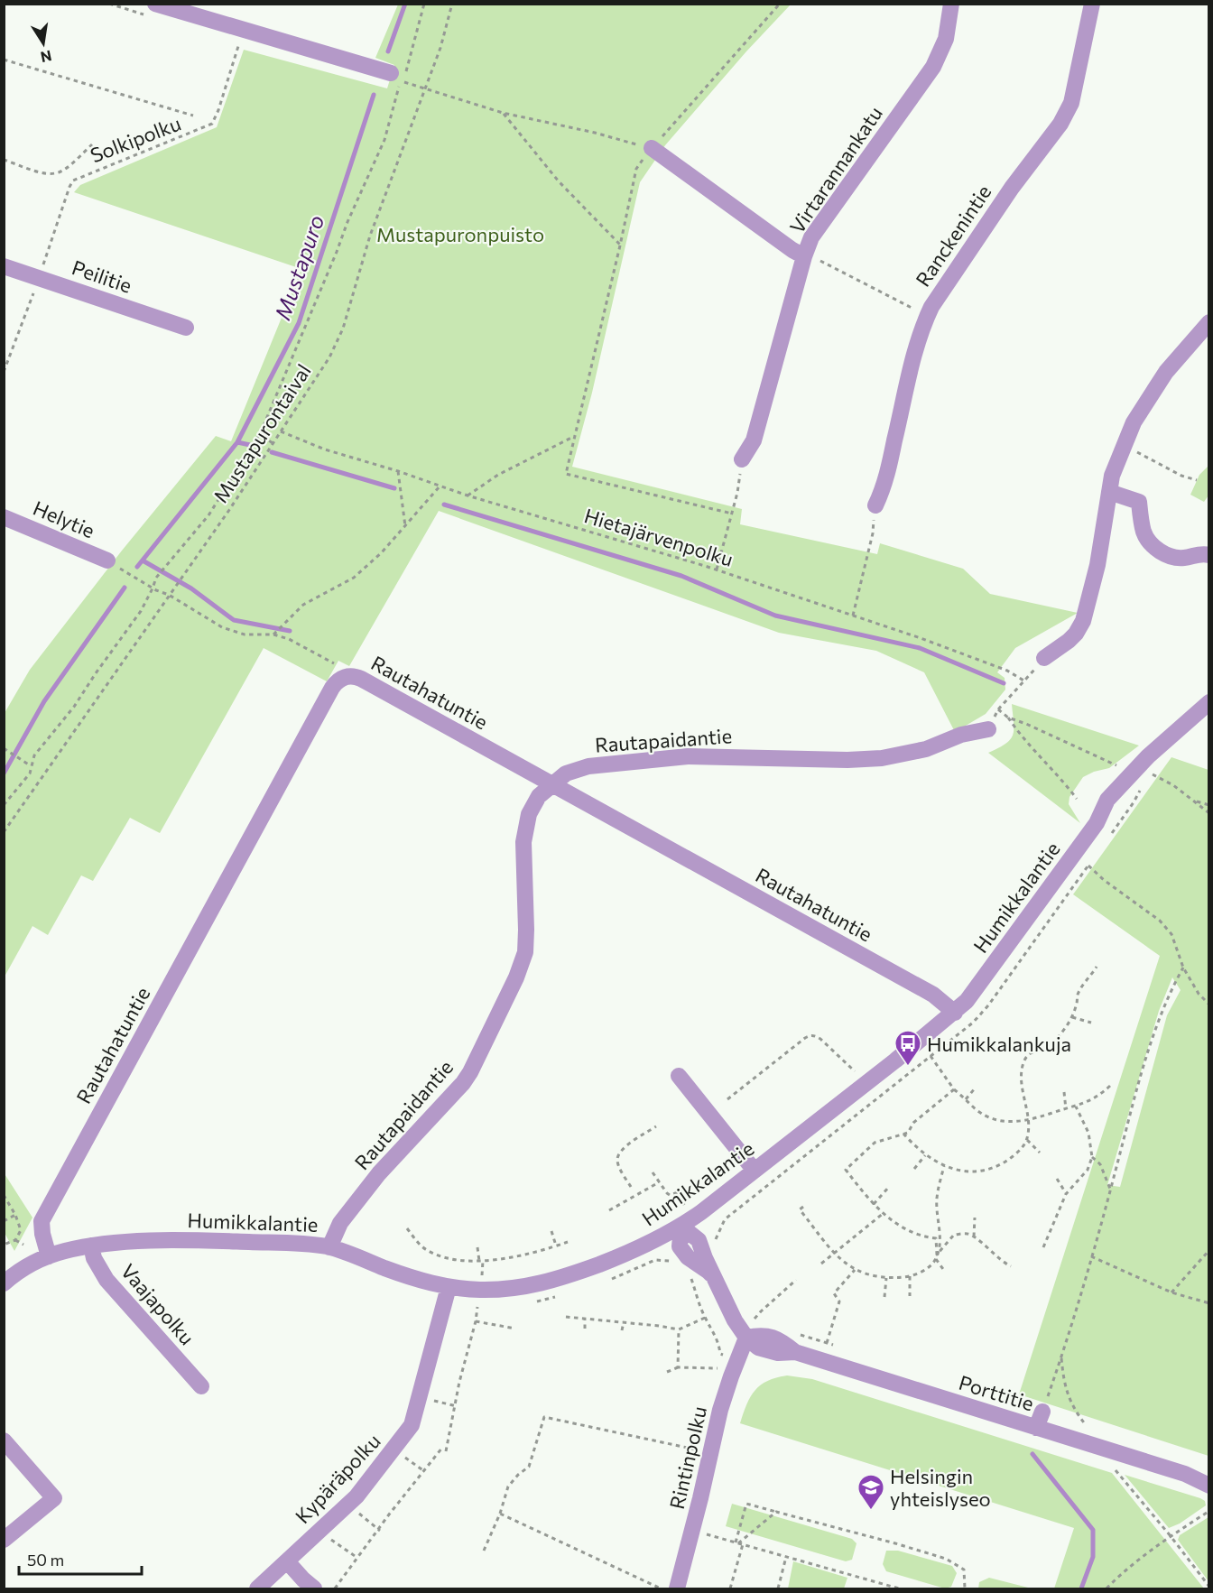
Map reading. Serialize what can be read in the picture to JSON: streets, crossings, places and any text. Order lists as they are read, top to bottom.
{
  "streets": {
    "street": [
      "Virtarannankatu",
      "Ranckenintie",
      "Peilitie",
      "Helytie",
      "Rautahatuntie",
      "Rautapaidantie",
      "Humikkalantie",
      "Vaajapolku",
      "Porttitie",
      "Rintinpolku",
      "Kypäräpolku"
    ],
    "path": ["Solkipolku", "Mustapurontaival", "Hietajärvenpolku"]
  },
  "crossings": [
    ["Solkipolku", "Peilitie"],
    ["Mustapurontaival", "Hietajärvenpolku"],
    ["Rautahatuntie", "Rautapaidantie"],
    ["Rautahatuntie", "Humikkalantie"],
    ["Rautapaidantie", "Humikkalantie"],
    ["Humikkalantie", "Vaajapolku"],
    ["Humikkalantie", "Porttitie"],
    ["Humikkalantie", "Kypäräpolku"],
    ["Porttitie", "Rintinpolku"]
  ],
  "water": ["Mustapuro"],
  "parks": ["Mustapuronpuisto"],
  "places": {
    "bus stop": ["Humikkalankuja"],
    "school or university": ["Helsingin yhteislyseo"]
  },
  "scale_bar": "50 m",
  "north": "bottom"
}
